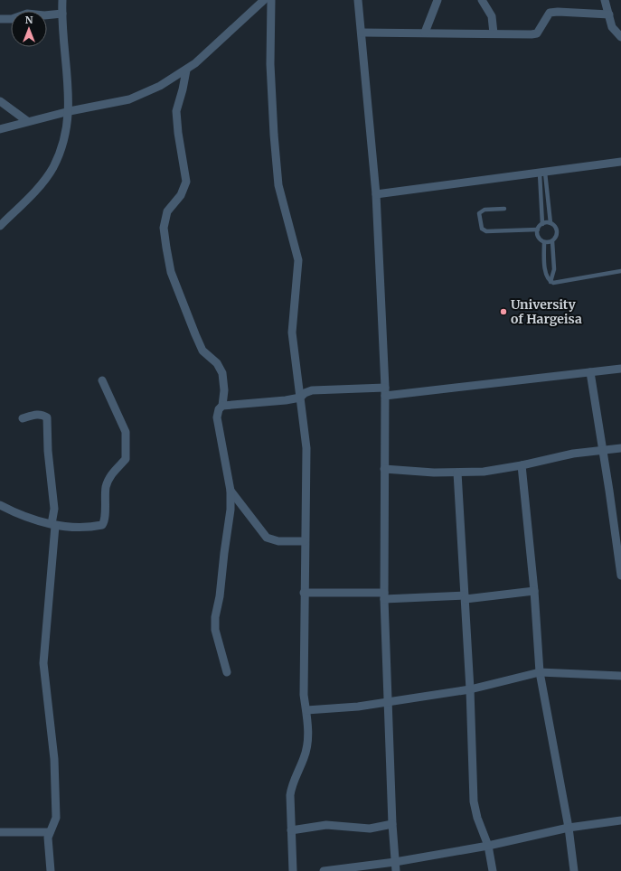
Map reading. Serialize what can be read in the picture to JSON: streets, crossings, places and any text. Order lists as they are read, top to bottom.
{
  "places": ["University of Hargeisa"],
  "north": "top"
}
